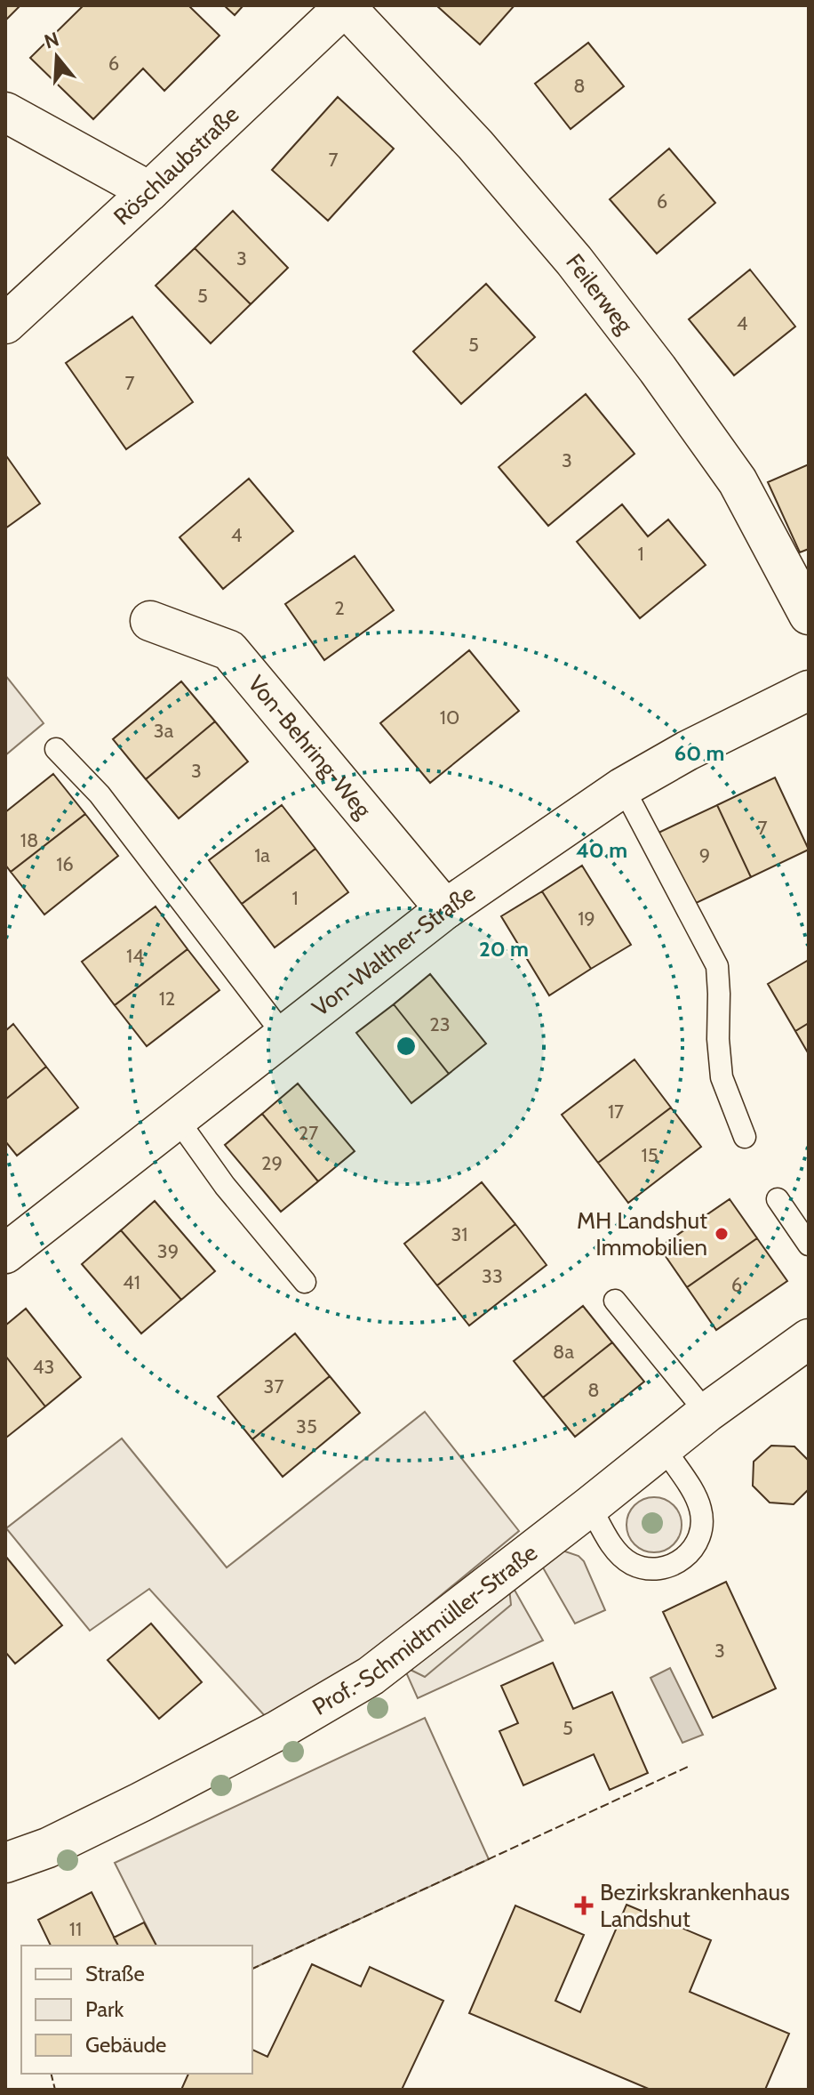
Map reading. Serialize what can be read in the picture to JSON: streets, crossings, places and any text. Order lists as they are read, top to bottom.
{
  "streets": {
    "street": [
      "Röschlaubstraße",
      "Feilerweg",
      "Von-Behring-Weg",
      "Von-Walther-Straße",
      "Prof.-Schmidtmüller-Straße"
    ]
  },
  "crossings": [
    ["Röschlaubstraße", "Feilerweg"],
    ["Von-Behring-Weg", "Von-Walther-Straße"]
  ],
  "places": {
    "other": ["MH Landshut Immobilien"],
    "health": ["Bezirkskrankenhaus Landshut"]
  },
  "house_numbers": [
    "6",
    "8",
    "7",
    "6",
    "3",
    "5",
    "4",
    "5",
    "7",
    "3",
    "4",
    "1",
    "2",
    "10",
    "3a",
    "3",
    "7",
    "18",
    "1a",
    "9",
    "16",
    "1",
    "19",
    "14",
    "12",
    "23",
    "17",
    "27",
    "15",
    "29",
    "31",
    "39",
    "33",
    "41",
    "6",
    "8a",
    "43",
    "37",
    "8",
    "35",
    "3",
    "5",
    "11"
  ],
  "legend": ["Straße", "Park", "Gebäude"],
  "north": "top",
  "rings": ["60 m", "40 m", "20 m"]
}
